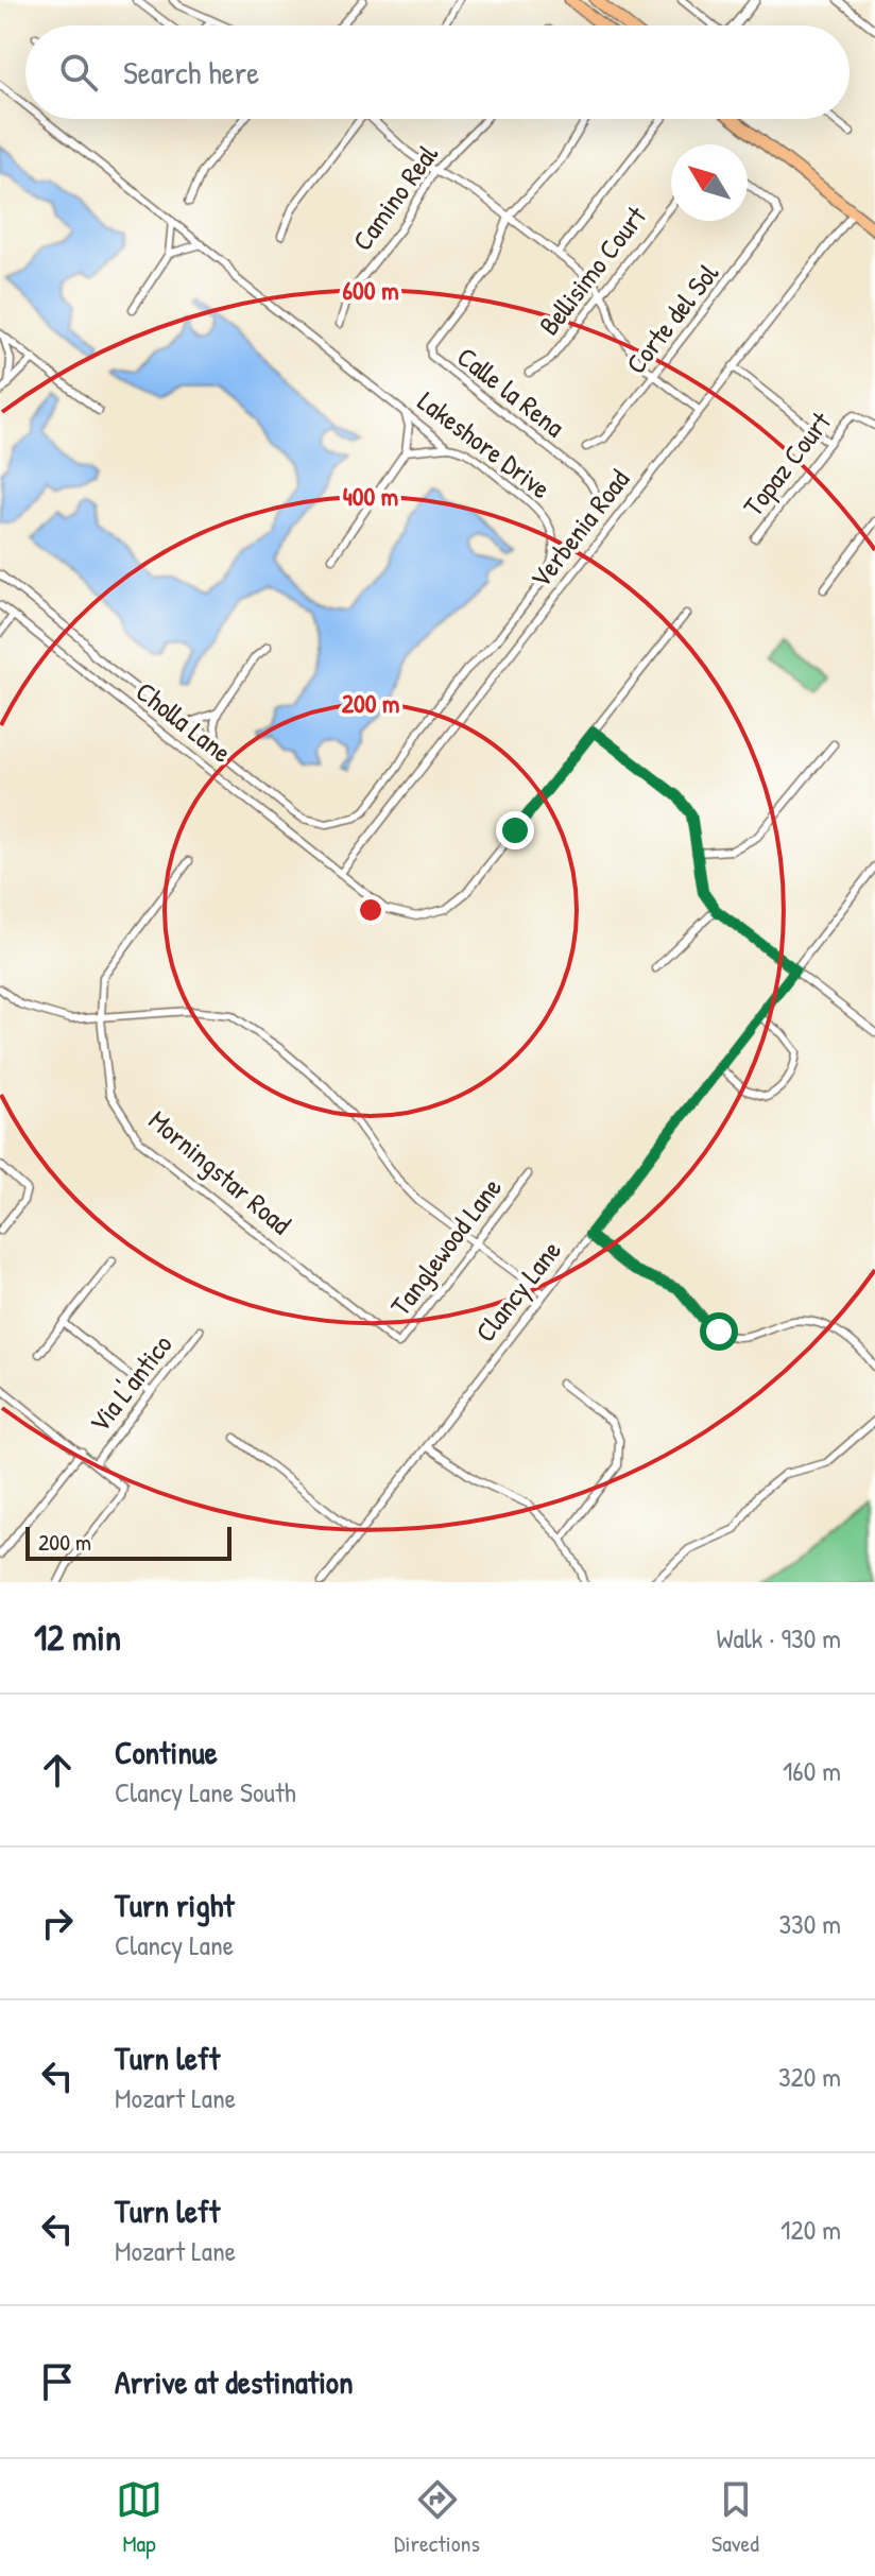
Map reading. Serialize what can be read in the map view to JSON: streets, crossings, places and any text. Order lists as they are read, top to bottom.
{
  "streets": {
    "street": [
      "Camino Real",
      "Bellisimo Court",
      "Corte del Sol",
      "Calle la Rena",
      "Lakeshore Drive",
      "Topaz Court",
      "Verbenia Road",
      "Cholla Lane",
      "Morningstar Road",
      "Tanglewood Lane",
      "Clancy Lane",
      "Via L'antico"
    ]
  },
  "crossings": [
    ["Verbenia Road", "Cholla Lane"],
    ["Morningstar Road", "Tanglewood Lane"]
  ],
  "scale_bar": "200 m",
  "north": "top left",
  "page": {
    "search": "Search here",
    "scale": "200 m",
    "heading": ["12 min", "Walk · 930 m"],
    "list": [
      ["Continue", "Clancy Lane South", "160 m"],
      ["Turn right", "Clancy Lane", "330 m"],
      ["Turn left", "Mozart Lane", "320 m"],
      ["Turn left", "Mozart Lane", "120 m"],
      "Arrive at destination"
    ],
    "nav": ["Map", "Directions", "Saved"]
  },
  "rings": ["600 m", "400 m", "200 m"]
}
